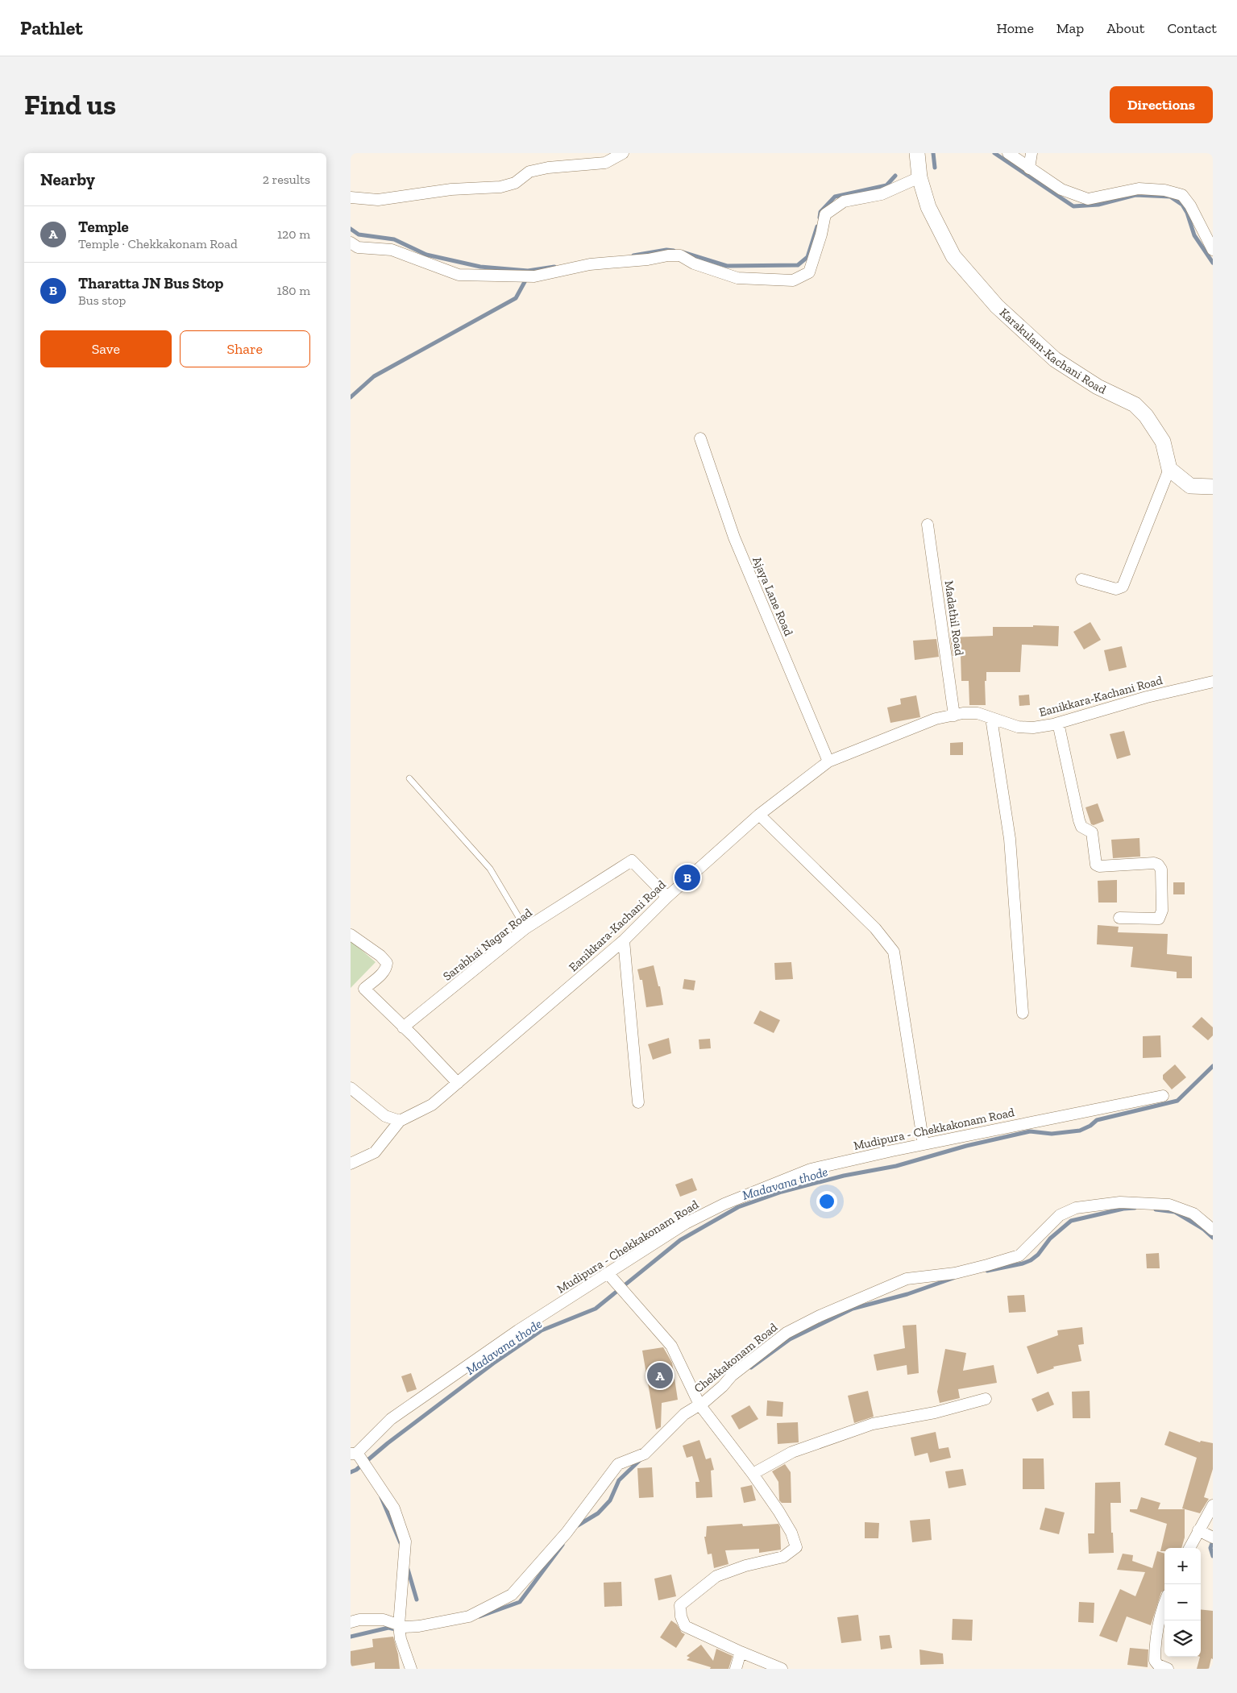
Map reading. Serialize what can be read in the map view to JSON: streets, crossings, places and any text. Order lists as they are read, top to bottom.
{
  "streets": {
    "main road": ["Karakulam-Kachani Road"],
    "street": [
      "Ajaya Lane Road",
      "Madathil Road",
      "Eanikkara-Kachani Road",
      "Sarabhai Nagar Road",
      "Mudipura - Chekkakonam Road",
      "Chekkakonam Road"
    ]
  },
  "crossings": [
    ["Ajaya Lane Road", "Eanikkara-Kachani Road"],
    ["Madathil Road", "Eanikkara-Kachani Road"],
    ["Eanikkara-Kachani Road", "Sarabhai Nagar Road"]
  ],
  "water": ["Madavana thode"],
  "page": {
    "header": "Pathlet",
    "nav": [
      "Home",
      "Map",
      "About",
      "Contact"
    ],
    "buttons": [
      "Directions",
      ["Save", "Share"]
    ],
    "title": "Find us",
    "heading": ["Nearby", "2 results"],
    "list": [
      {
        "mark": "A",
        "name": "Temple",
        "note": "Temple · Chekkakonam Road",
        "value": "120 m"
      },
      {
        "mark": "B",
        "name": "Tharatta JN Bus Stop",
        "note": "Bus stop",
        "value": "180 m"
      }
    ],
    "pins": ["B", "A"],
    "map_buttons": ["+", "−"]
  }
}
